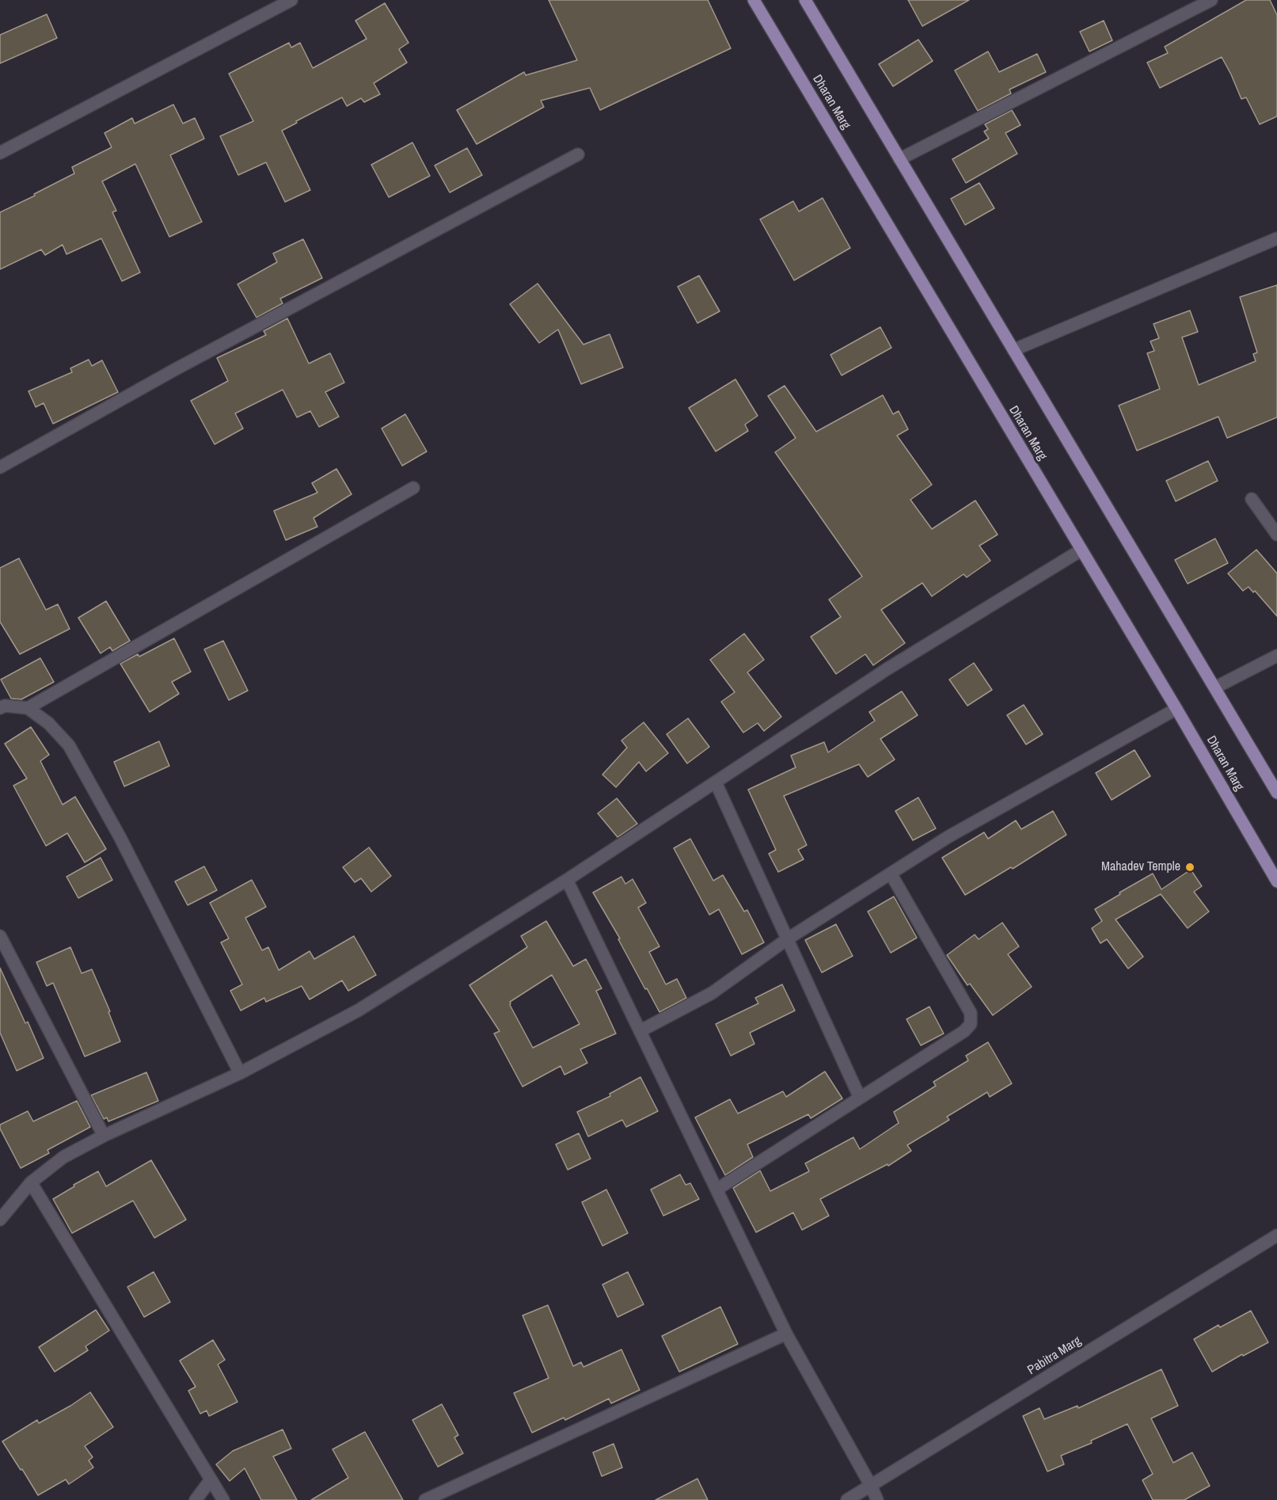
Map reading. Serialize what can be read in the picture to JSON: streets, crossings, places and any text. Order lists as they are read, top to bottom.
{
  "streets": {
    "main road": ["Dharan Marg"],
    "street": ["Pabitra Marg"]
  },
  "places": ["Mahadev Temple"]
}
